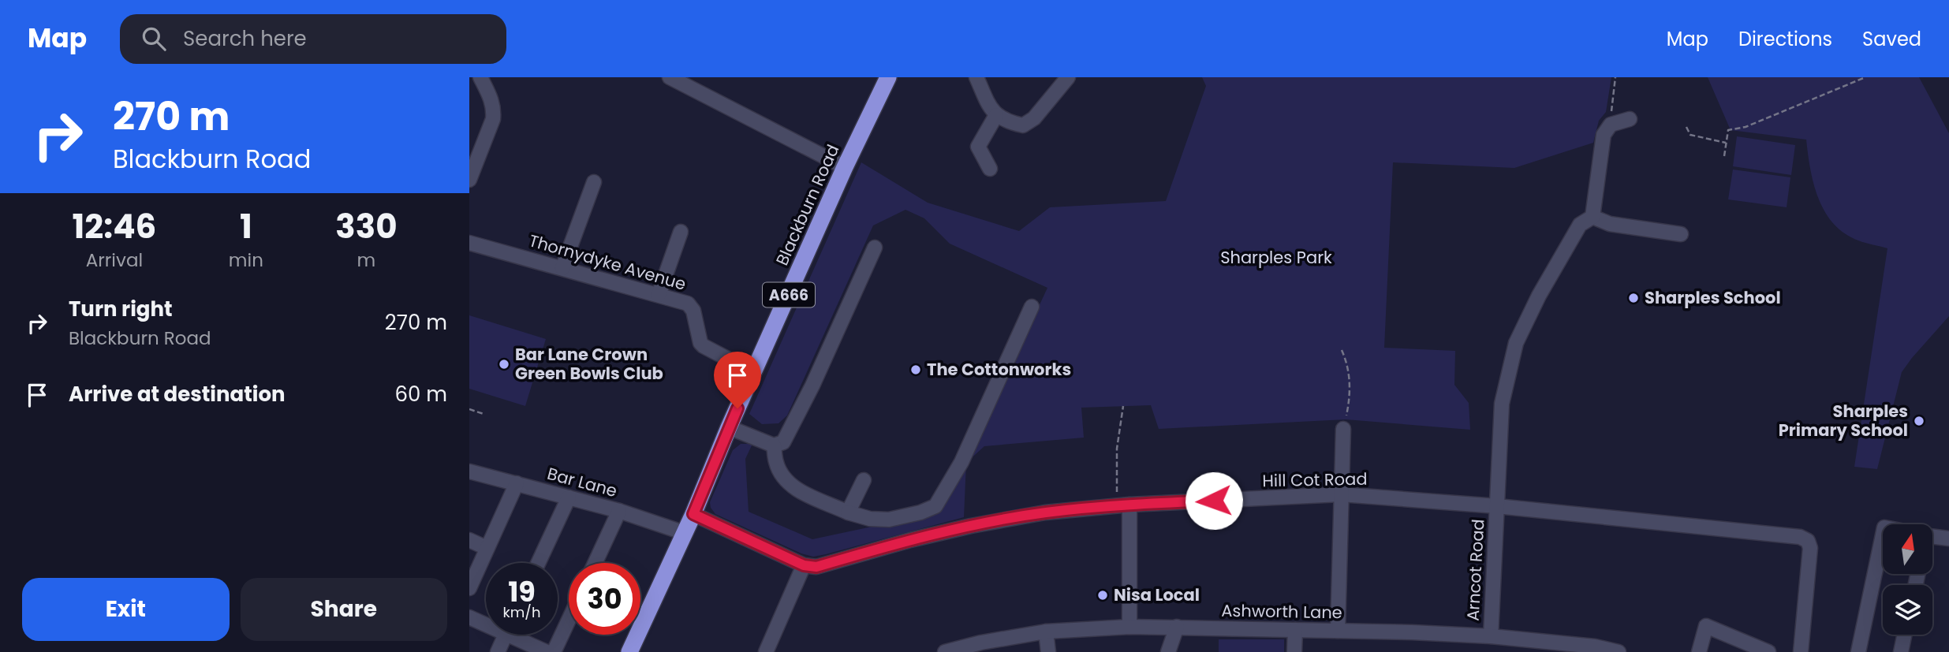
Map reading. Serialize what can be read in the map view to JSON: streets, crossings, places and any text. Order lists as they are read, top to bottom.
{
  "streets": {
    "highway": ["Blackburn Road", "A666"],
    "street": [
      "Thornydyke Avenue",
      "Hill Cot Road",
      "Bar Lane",
      "Arncot Road",
      "Ashworth Lane"
    ]
  },
  "crossings": [
    ["Blackburn Road", "Bar Lane"],
    ["Hill Cot Road", "Arncot Road"],
    ["Arncot Road", "Ashworth Lane"]
  ],
  "parks": ["Sharples Park"],
  "places": [
    "Sharples School",
    "Bar Lane Crown Green Bowls Club",
    "The Cottonworks",
    "Sharples Primary School",
    "Nisa Local"
  ],
  "north": "top",
  "page": {
    "header": "Map",
    "search": "Search here",
    "nav": ["Map", "Directions", "Saved"],
    "turn": ["270 m", "Blackburn Road"],
    "eta": [
      "12:46",
      "Arrival",
      "1",
      "min",
      "330",
      "m"
    ],
    "list": [
      {
        "name": "Turn right",
        "note": "Blackburn Road",
        "value": "270 m"
      },
      {
        "name": "Arrive at destination",
        "value": "60 m"
      }
    ],
    "speed": "19 km/h",
    "limit": "30",
    "buttons": ["Exit", "Share"]
  }
}
